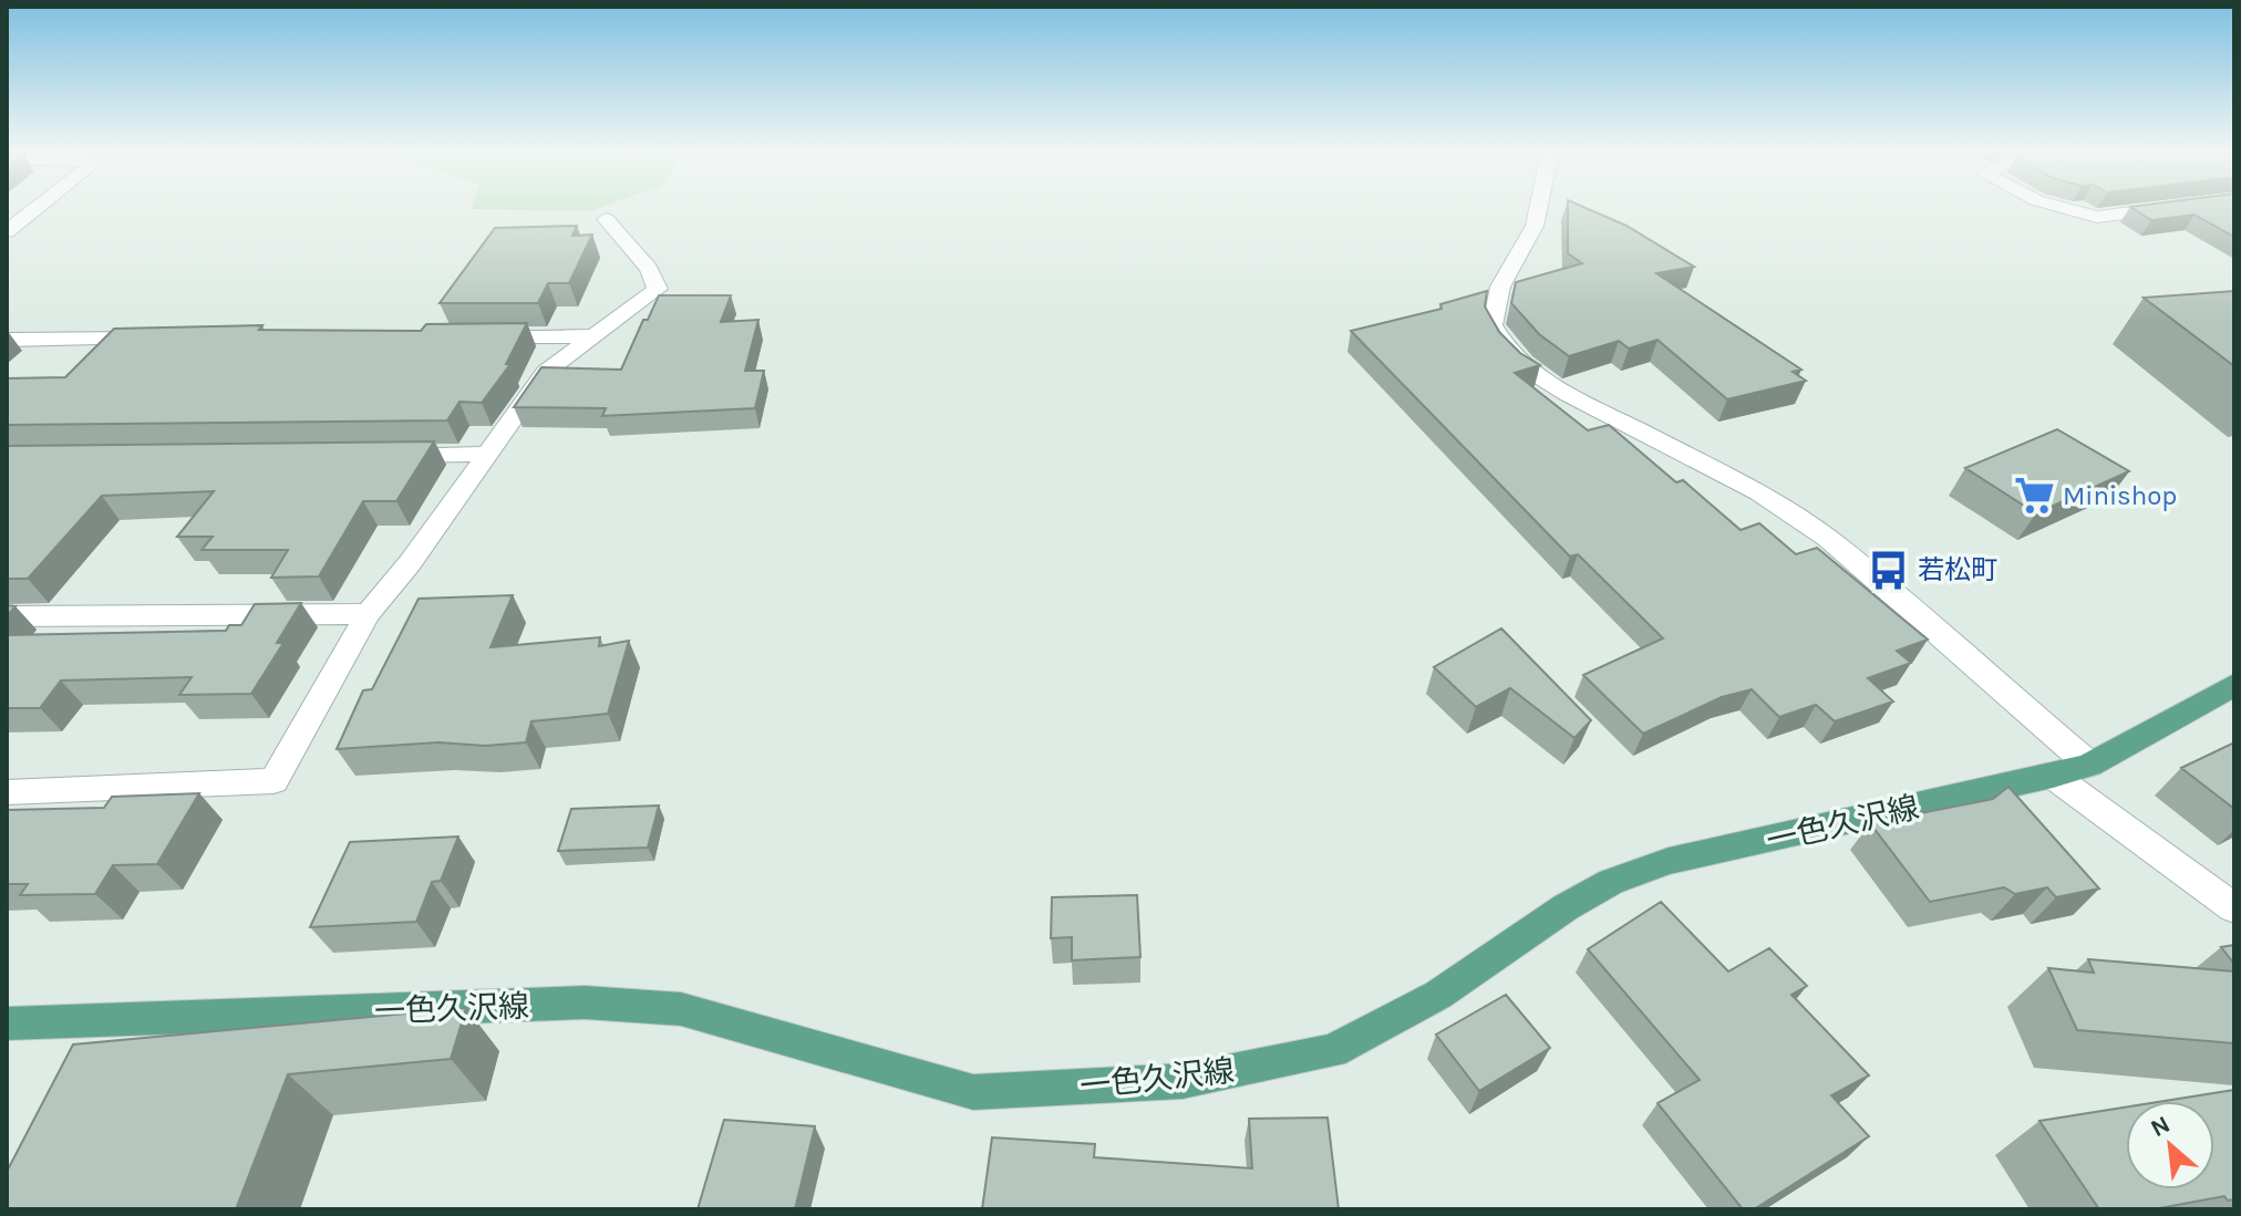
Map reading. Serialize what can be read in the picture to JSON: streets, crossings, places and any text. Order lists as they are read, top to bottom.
{
  "streets": {
    "main road": ["一色久沢線"]
  },
  "places": {
    "supermarket": ["Minishop"],
    "bus stop": ["若松町"]
  },
  "north": "top left"
}
